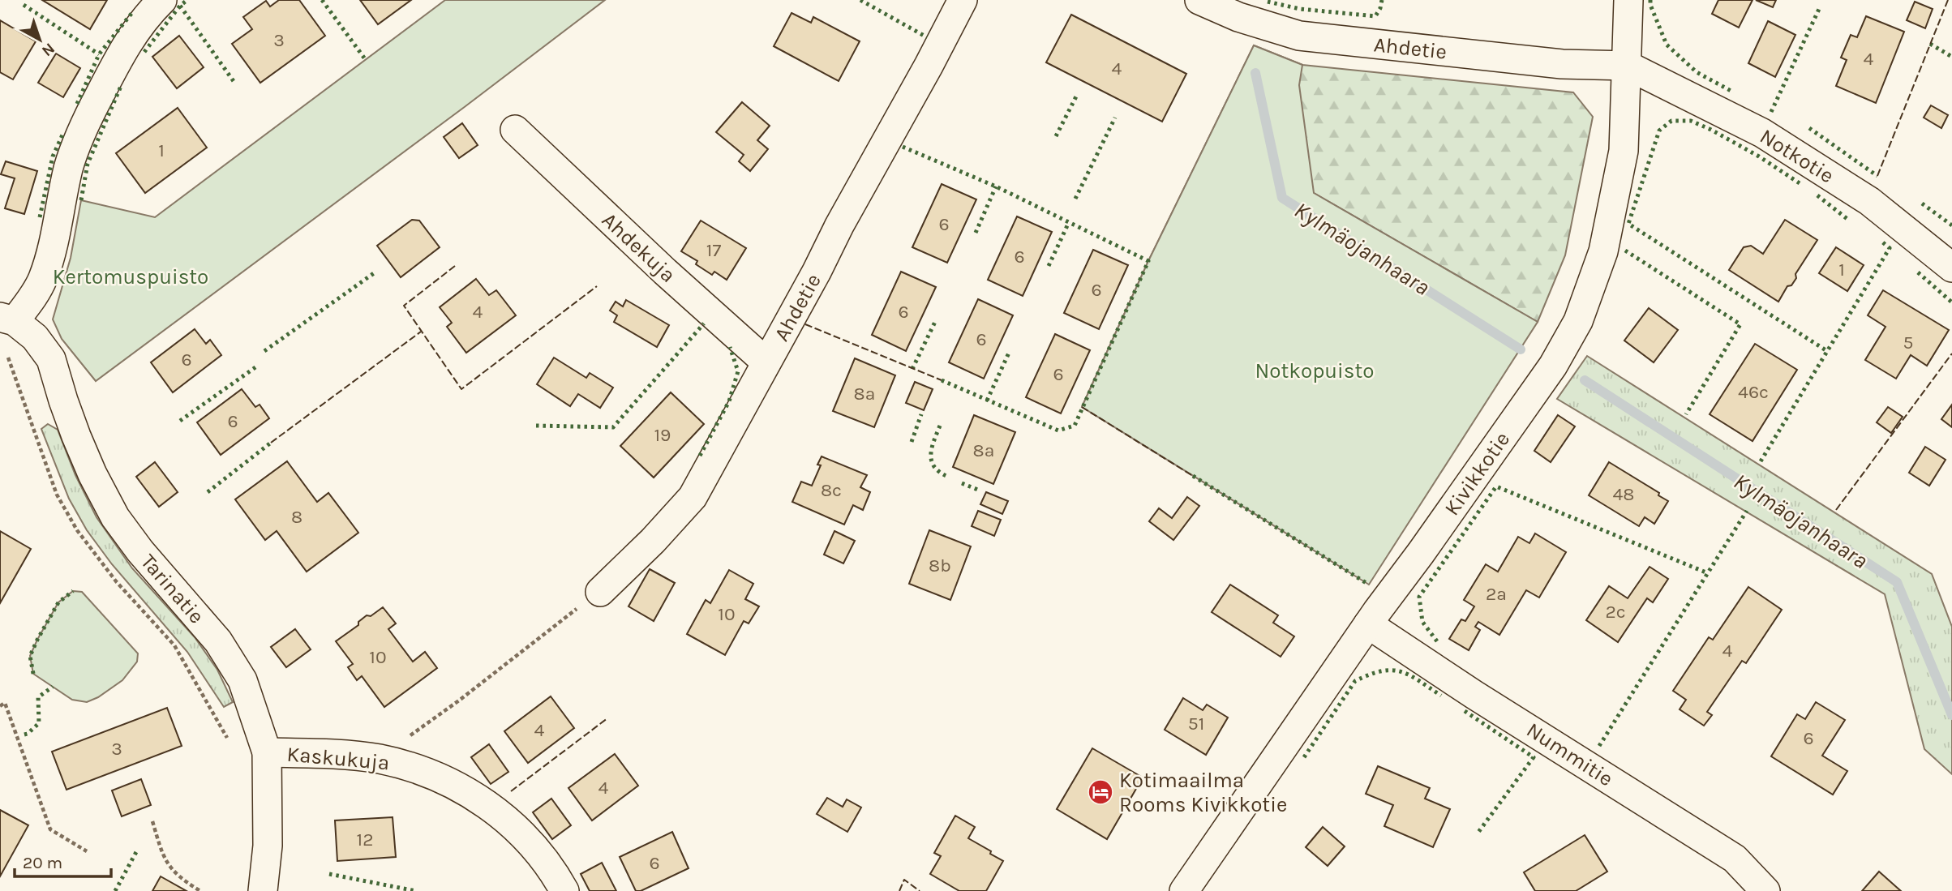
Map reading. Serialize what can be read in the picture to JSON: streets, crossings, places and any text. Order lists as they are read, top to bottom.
{
  "streets": {
    "street": [
      "Ahdetie",
      "Notkotie",
      "Ahdekuja",
      "Kivikkotie",
      "Tarinatie",
      "Nummitie",
      "Kaskukuja"
    ]
  },
  "crossings": [
    ["Ahdetie", "Notkotie"],
    ["Ahdetie", "Ahdekuja"],
    ["Ahdetie", "Kivikkotie"],
    ["Notkotie", "Kivikkotie"],
    ["Kivikkotie", "Nummitie"],
    ["Tarinatie", "Kaskukuja"]
  ],
  "water": ["Kylmäojanhaara"],
  "parks": ["Kertomuspuisto", "Notkopuisto"],
  "places": {
    "hotel": ["Kotimaailma Rooms Kivikkotie"]
  },
  "house_numbers": [
    "3",
    "4",
    "4",
    "1",
    "6",
    "17",
    "6",
    "1",
    "6",
    "4",
    "6",
    "6",
    "5",
    "6",
    "6",
    "46c",
    "8a",
    "6",
    "19",
    "8a",
    "8c",
    "48",
    "8",
    "8b",
    "2a",
    "2c",
    "10",
    "4",
    "10",
    "51",
    "4",
    "6",
    "3",
    "4",
    "12",
    "6"
  ],
  "scale_bar": "20 m",
  "north": "bottom right"
}
